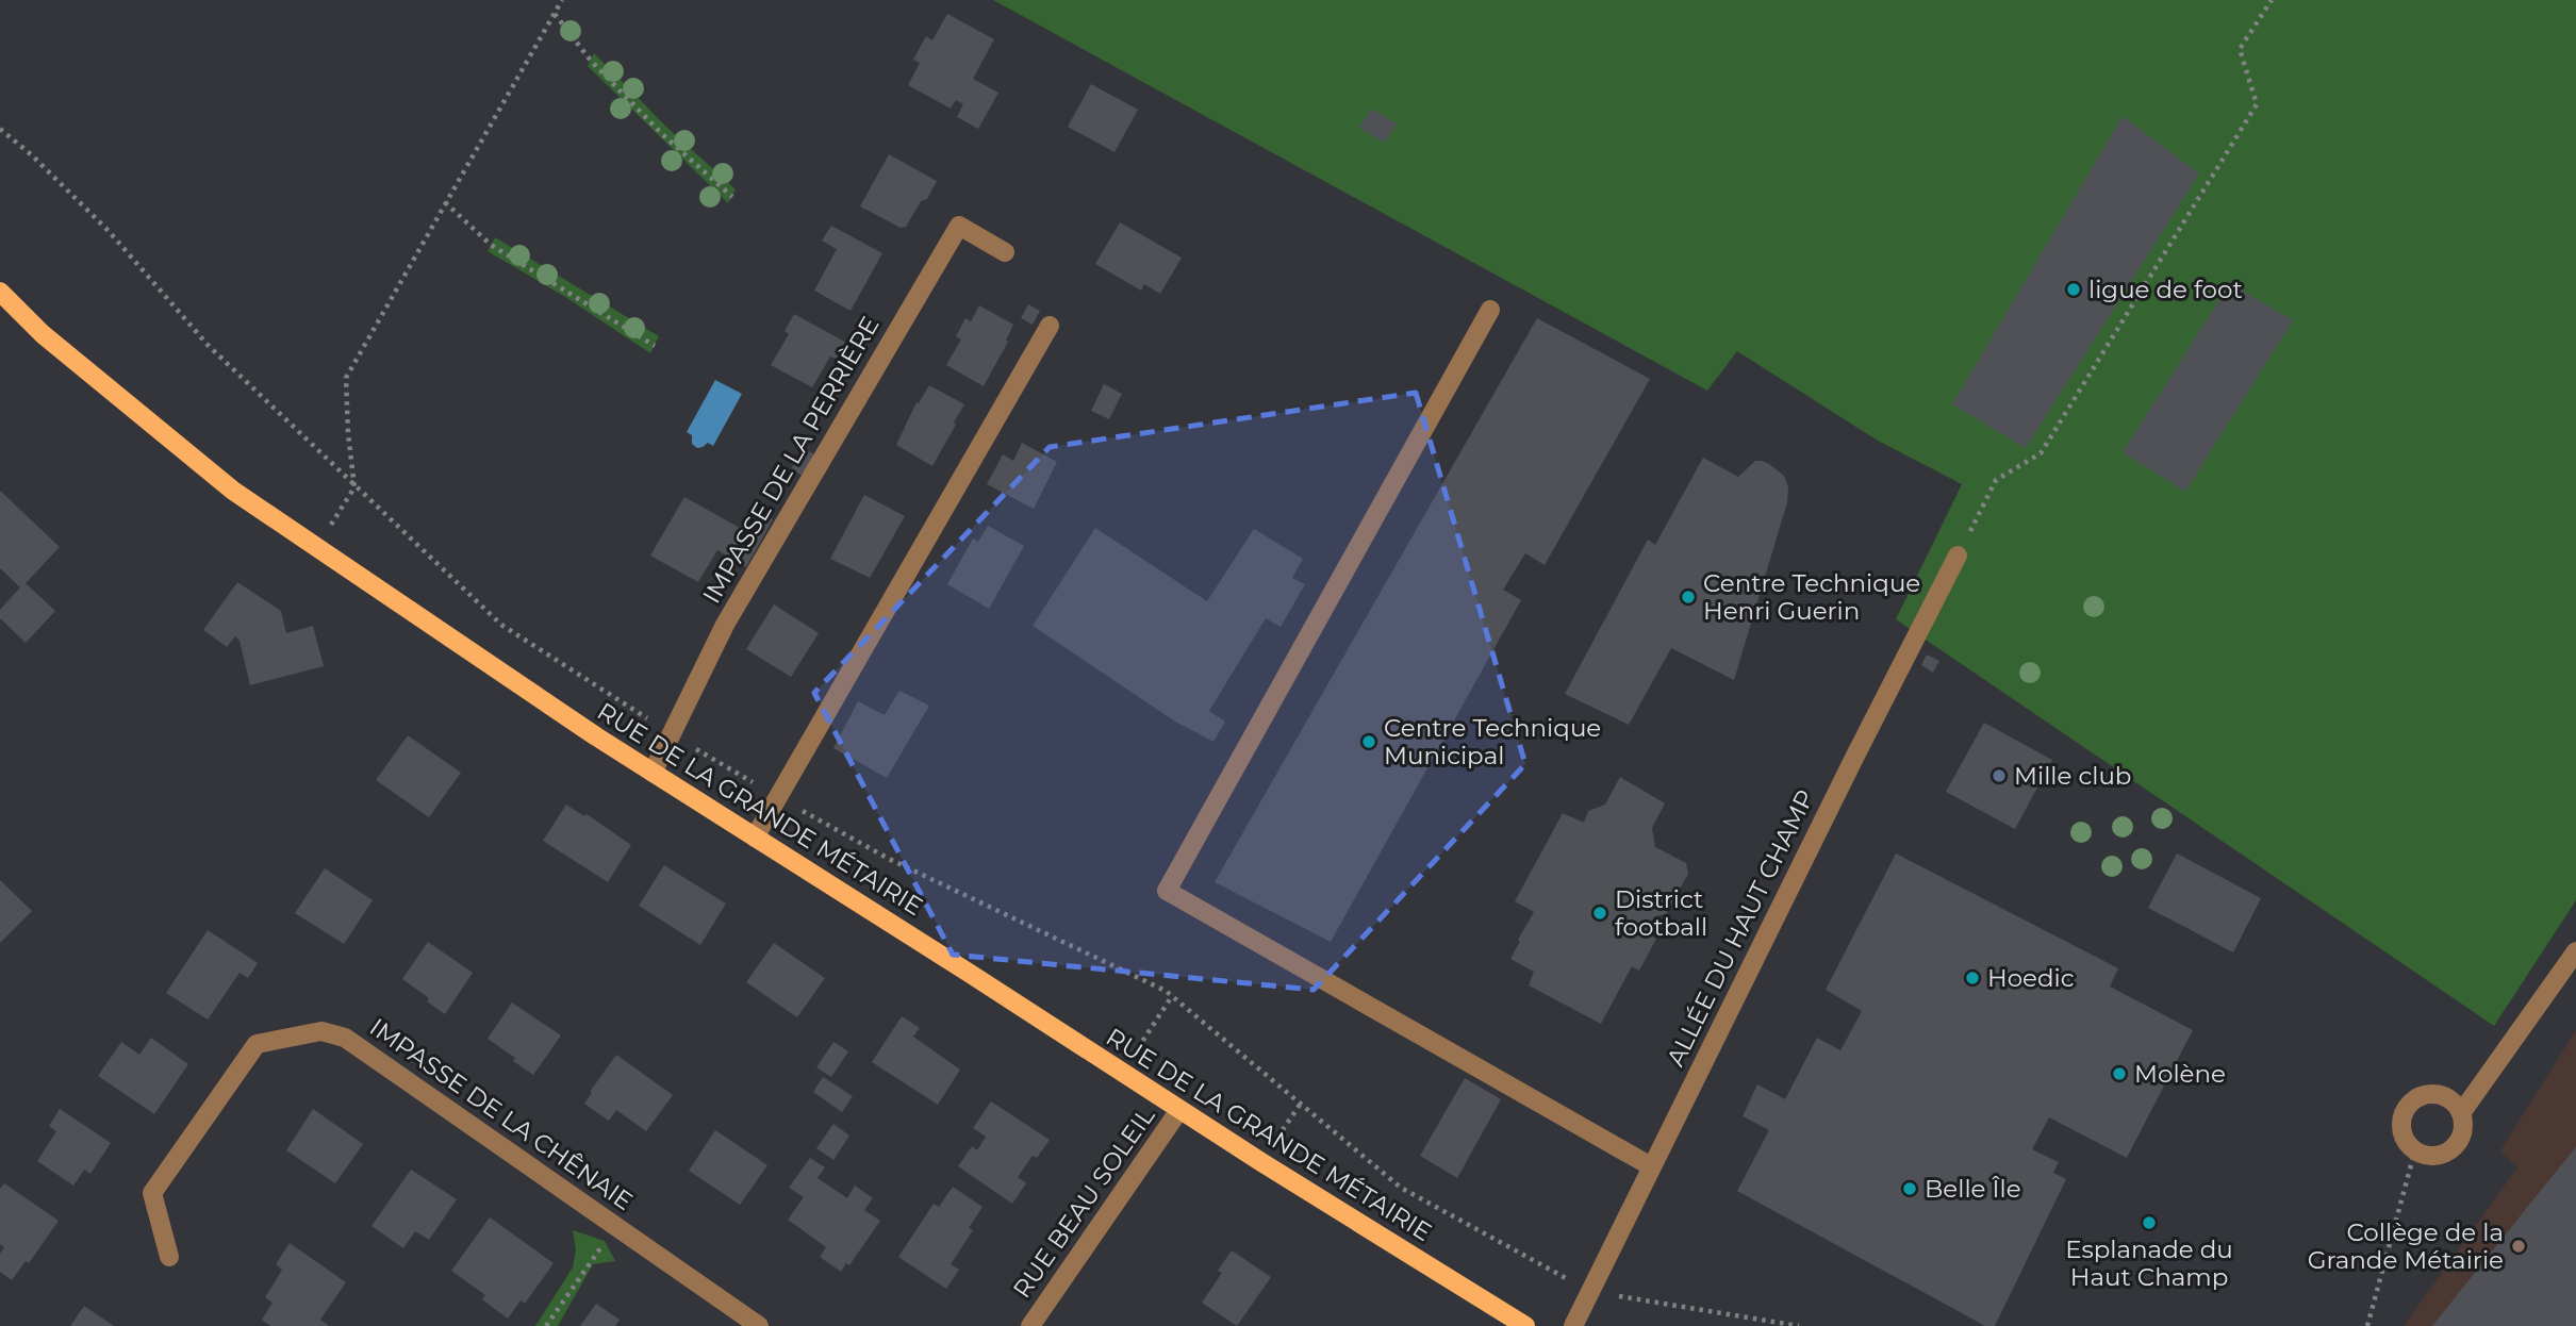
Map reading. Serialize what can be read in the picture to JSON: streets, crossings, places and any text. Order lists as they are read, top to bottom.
{
  "streets": {
    "main road": ["RUE DE LA GRANDE MÉTAIRIE"],
    "street": [
      "IMPASSE DE LA PERRIÈRE",
      "ALLÉE DU HAUT CHAMP",
      "IMPASSE DE LA CHÊNAIE",
      "RUE BEAU SOLEIL"
    ]
  },
  "crossings": [
    ["IMPASSE DE LA PERRIÈRE", "RUE DE LA GRANDE MÉTAIRIE"],
    ["RUE DE LA GRANDE MÉTAIRIE", "RUE BEAU SOLEIL"]
  ],
  "places": [
    "ligue de foot",
    "Centre Technique Henri Guerin",
    "Centre Technique Municipal",
    "Mille club",
    "District football",
    "Hoedic",
    "Molène",
    "Belle Île",
    "Esplanade du Haut Champ",
    "Collège de la Grande Métairie"
  ]
}
